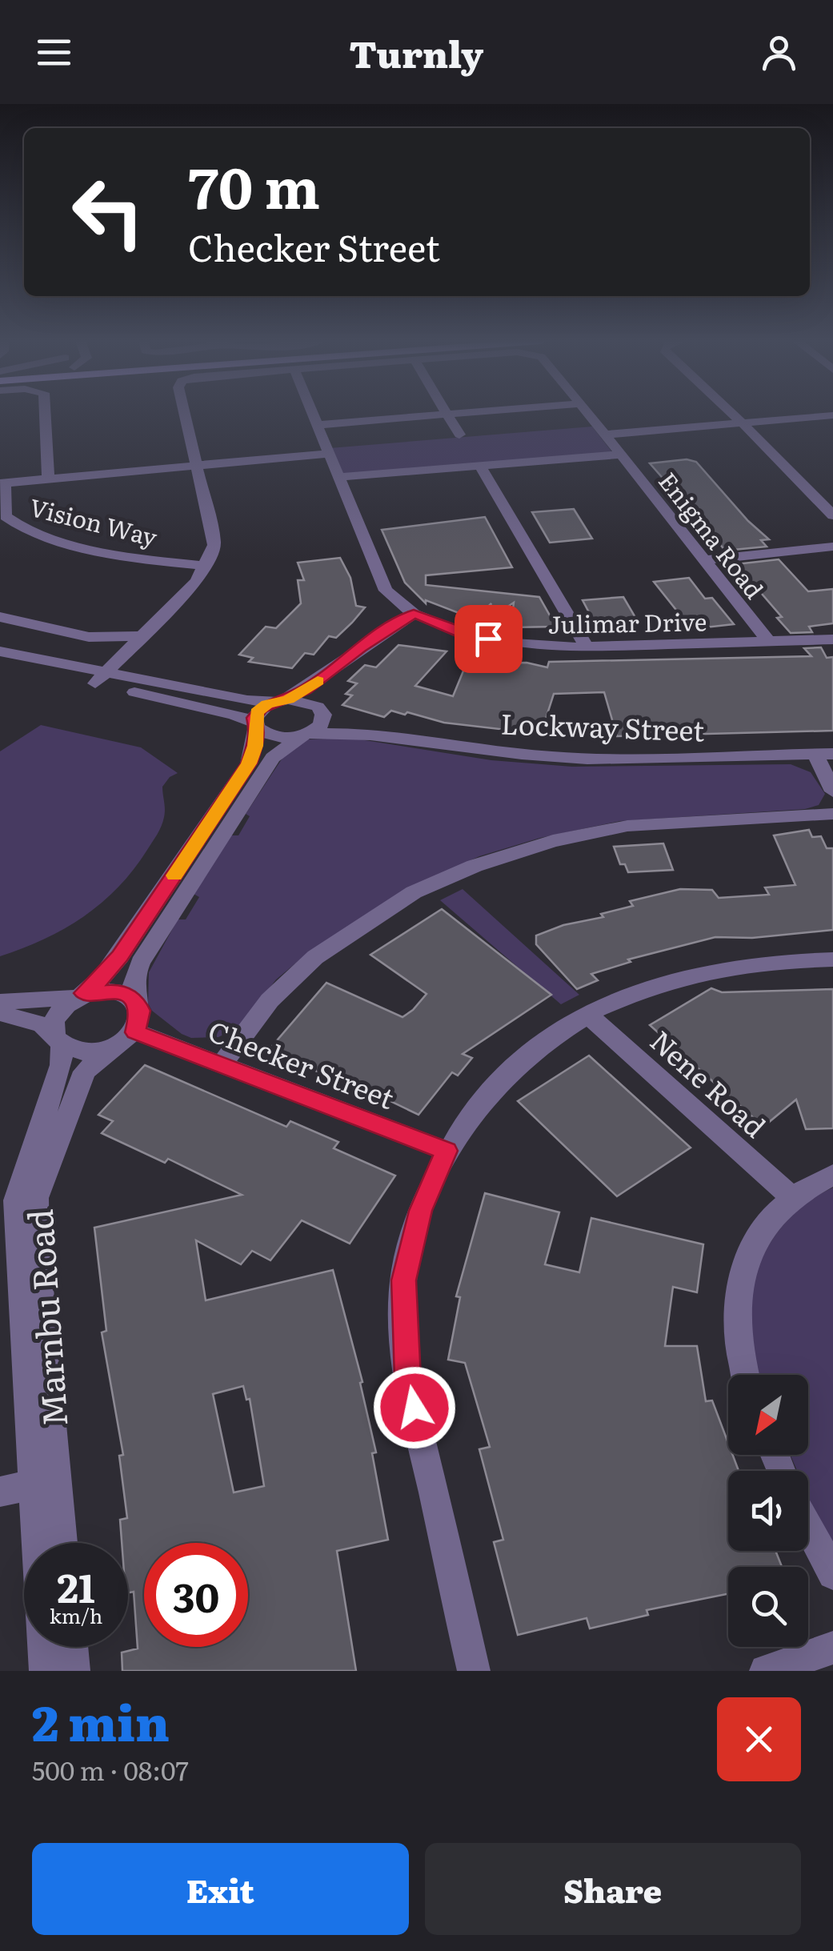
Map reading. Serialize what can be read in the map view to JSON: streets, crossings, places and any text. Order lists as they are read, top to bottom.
{
  "streets": {
    "street": [
      "Vision Way",
      "Enigma Road",
      "Julimar Drive",
      "Lockway Street",
      "Checker Street",
      "Nene Road",
      "Marnbu Road"
    ]
  },
  "crossings": [
    ["Enigma Road", "Julimar Drive"],
    ["Checker Street", "Marnbu Road"]
  ],
  "north": "bottom left",
  "page": {
    "header": "Turnly",
    "turn": ["70 m", "Checker Street"],
    "speed": "21 km/h",
    "limit": "30",
    "heading": ["2 min", "500 m · 08:07"],
    "buttons": ["Exit", "Share"]
  }
}
